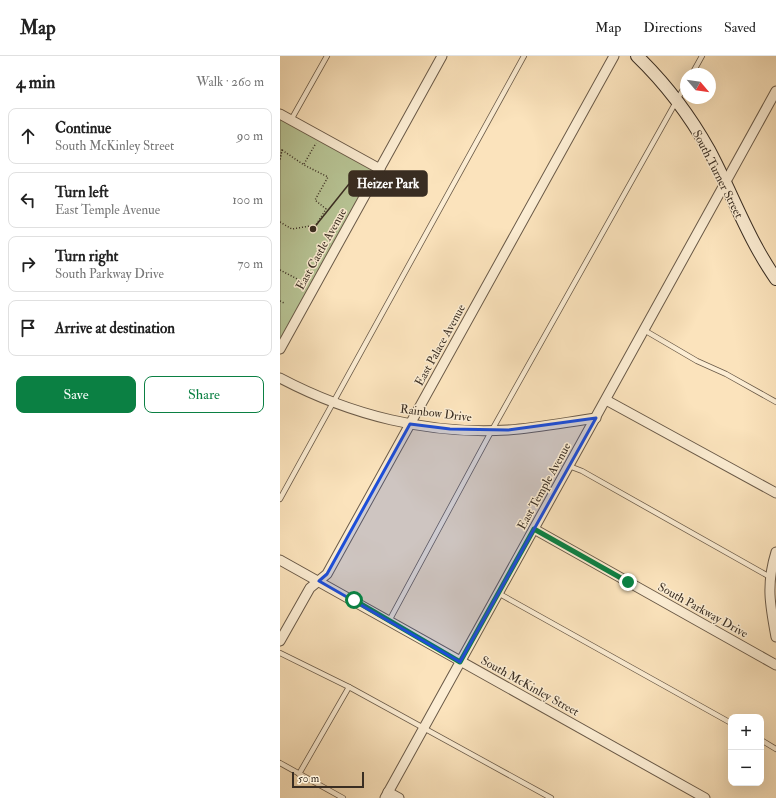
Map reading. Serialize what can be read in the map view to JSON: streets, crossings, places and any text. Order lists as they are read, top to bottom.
{
  "streets": {
    "main road": ["South Turner Street"],
    "street": [
      "East Castle Avenue",
      "East Palace Avenue",
      "Rainbow Drive",
      "East Temple Avenue",
      "South Parkway Drive",
      "South McKinley Street"
    ]
  },
  "crossings": [
    ["South Turner Street", "East Temple Avenue"],
    ["East Palace Avenue", "Rainbow Drive"],
    ["East Palace Avenue", "South McKinley Street"],
    ["Rainbow Drive", "East Temple Avenue"],
    ["East Temple Avenue", "South Parkway Drive"],
    ["East Temple Avenue", "South McKinley Street"]
  ],
  "places": ["Heizer Park"],
  "scale_bar": "50 m",
  "north": "bottom right",
  "page": {
    "header": "Map",
    "nav": ["Map", "Directions", "Saved"],
    "heading": ["4 min", "Walk · 260 m"],
    "list": [
      ["Continue", "South McKinley Street", "90 m"],
      ["Turn left", "East Temple Avenue", "100 m"],
      ["Turn right", "South Parkway Drive", "70 m"],
      "Arrive at destination"
    ],
    "buttons": ["Save", "Share"],
    "map_buttons": ["+", "−"],
    "scale": "50 m"
  }
}
